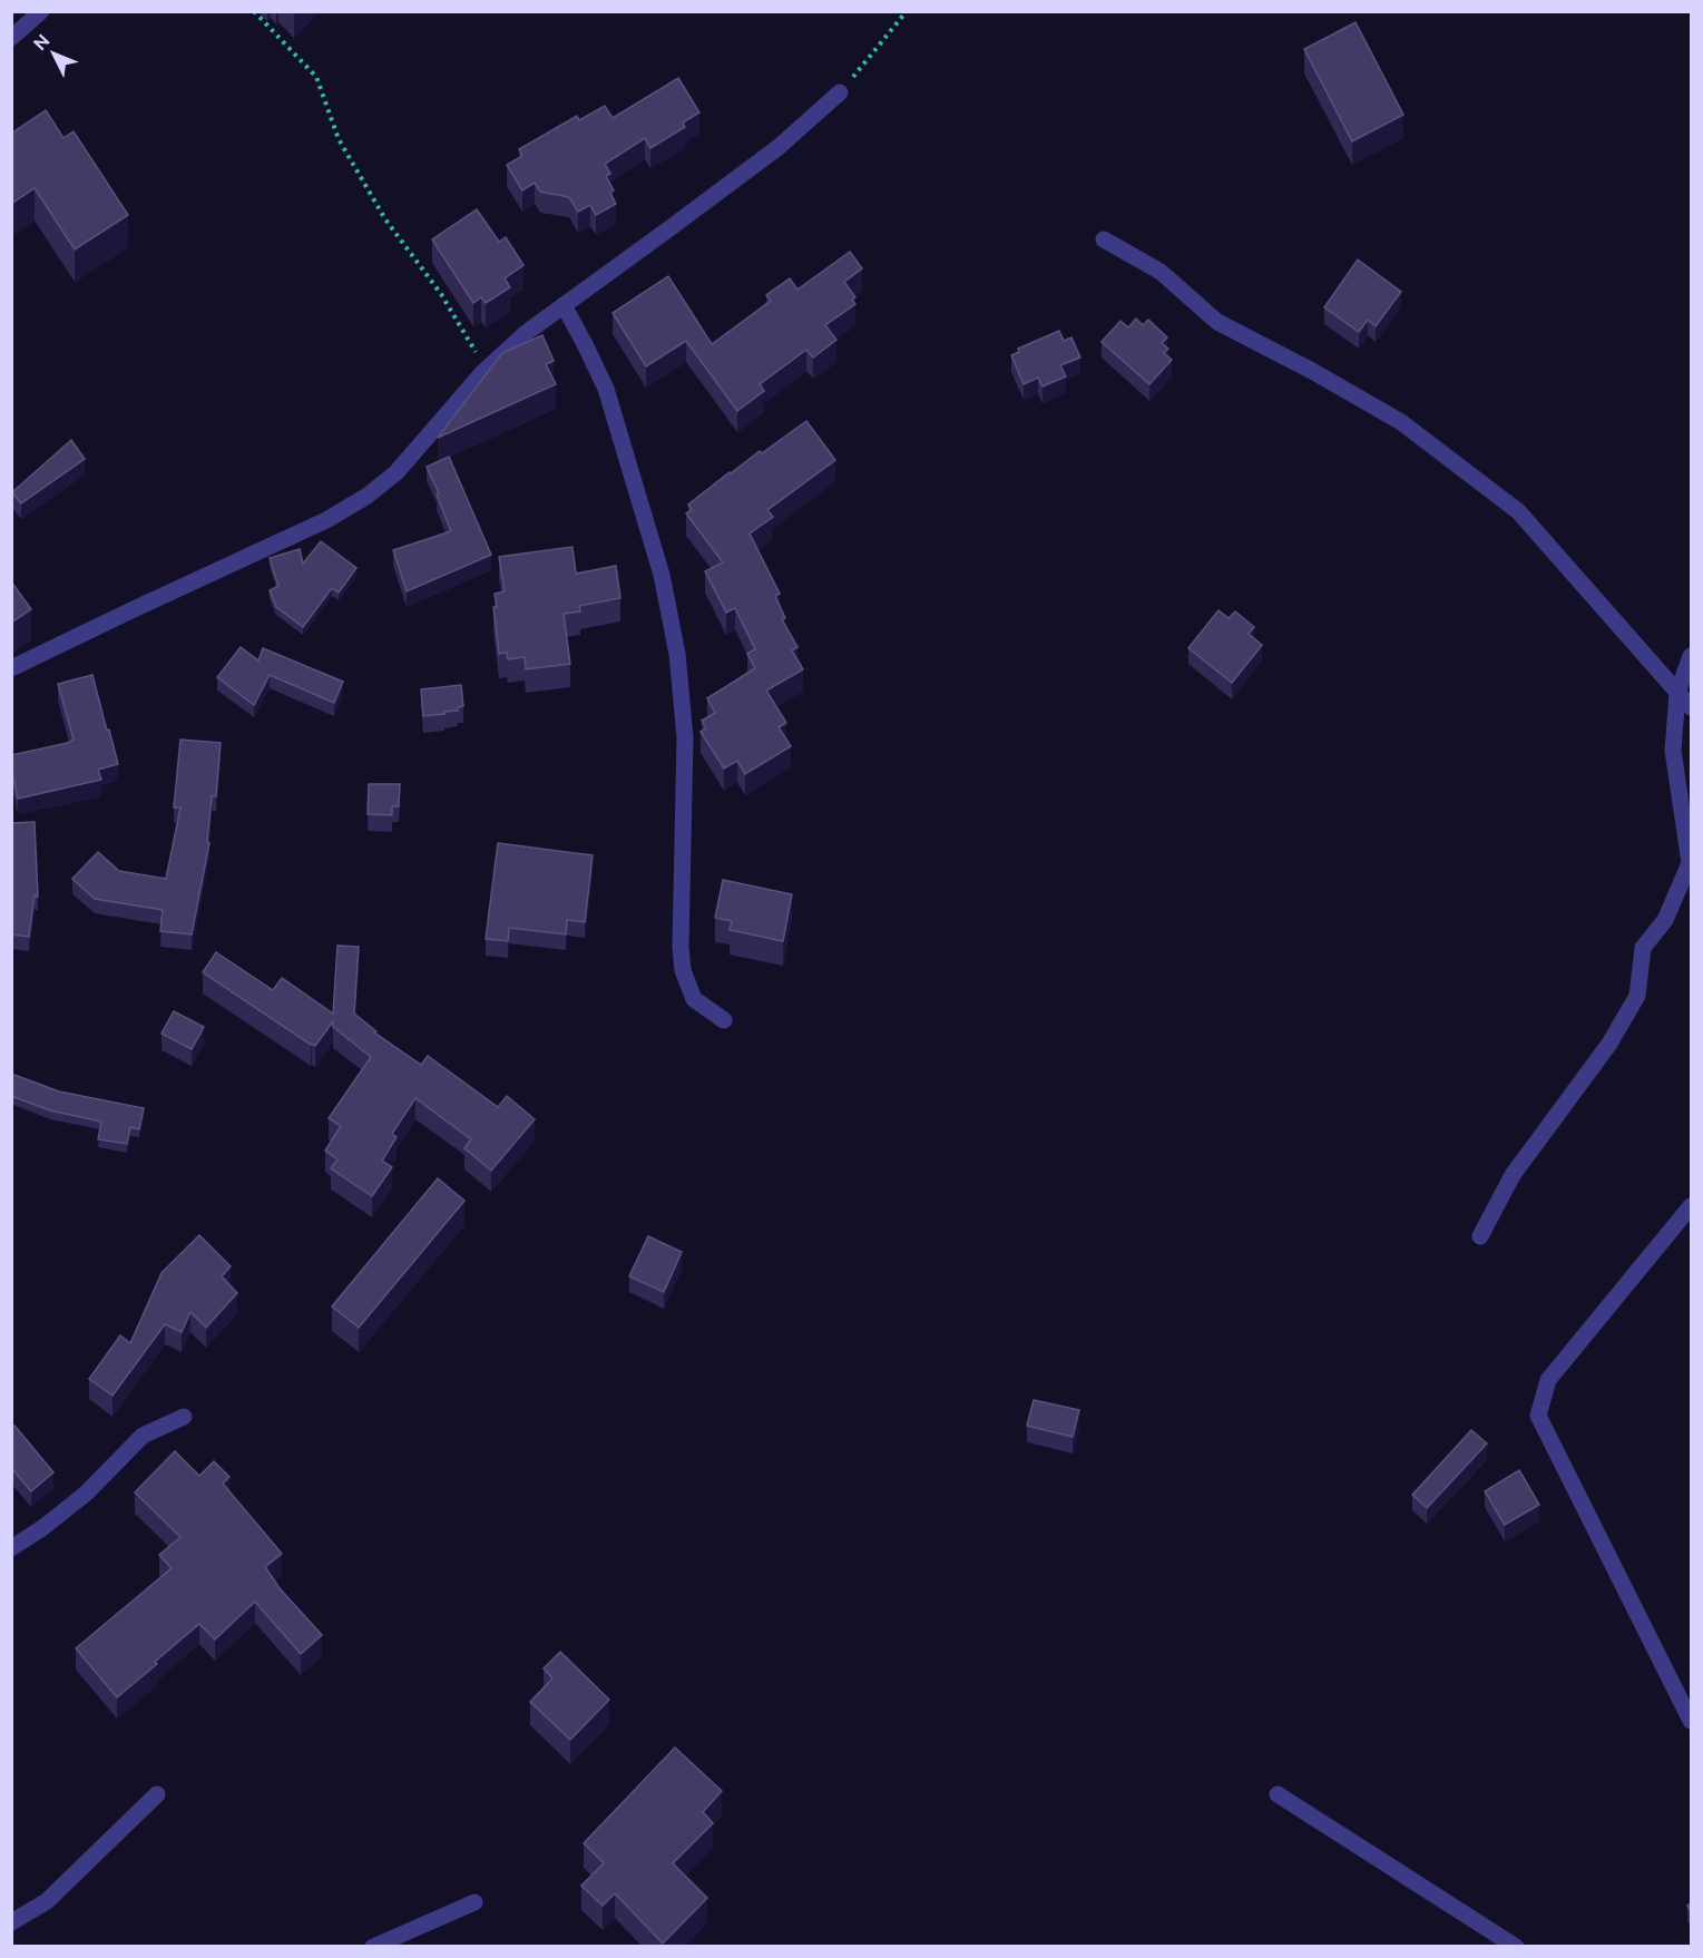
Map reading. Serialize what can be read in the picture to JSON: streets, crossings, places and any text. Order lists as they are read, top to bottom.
{
  "north": "top left"
}
